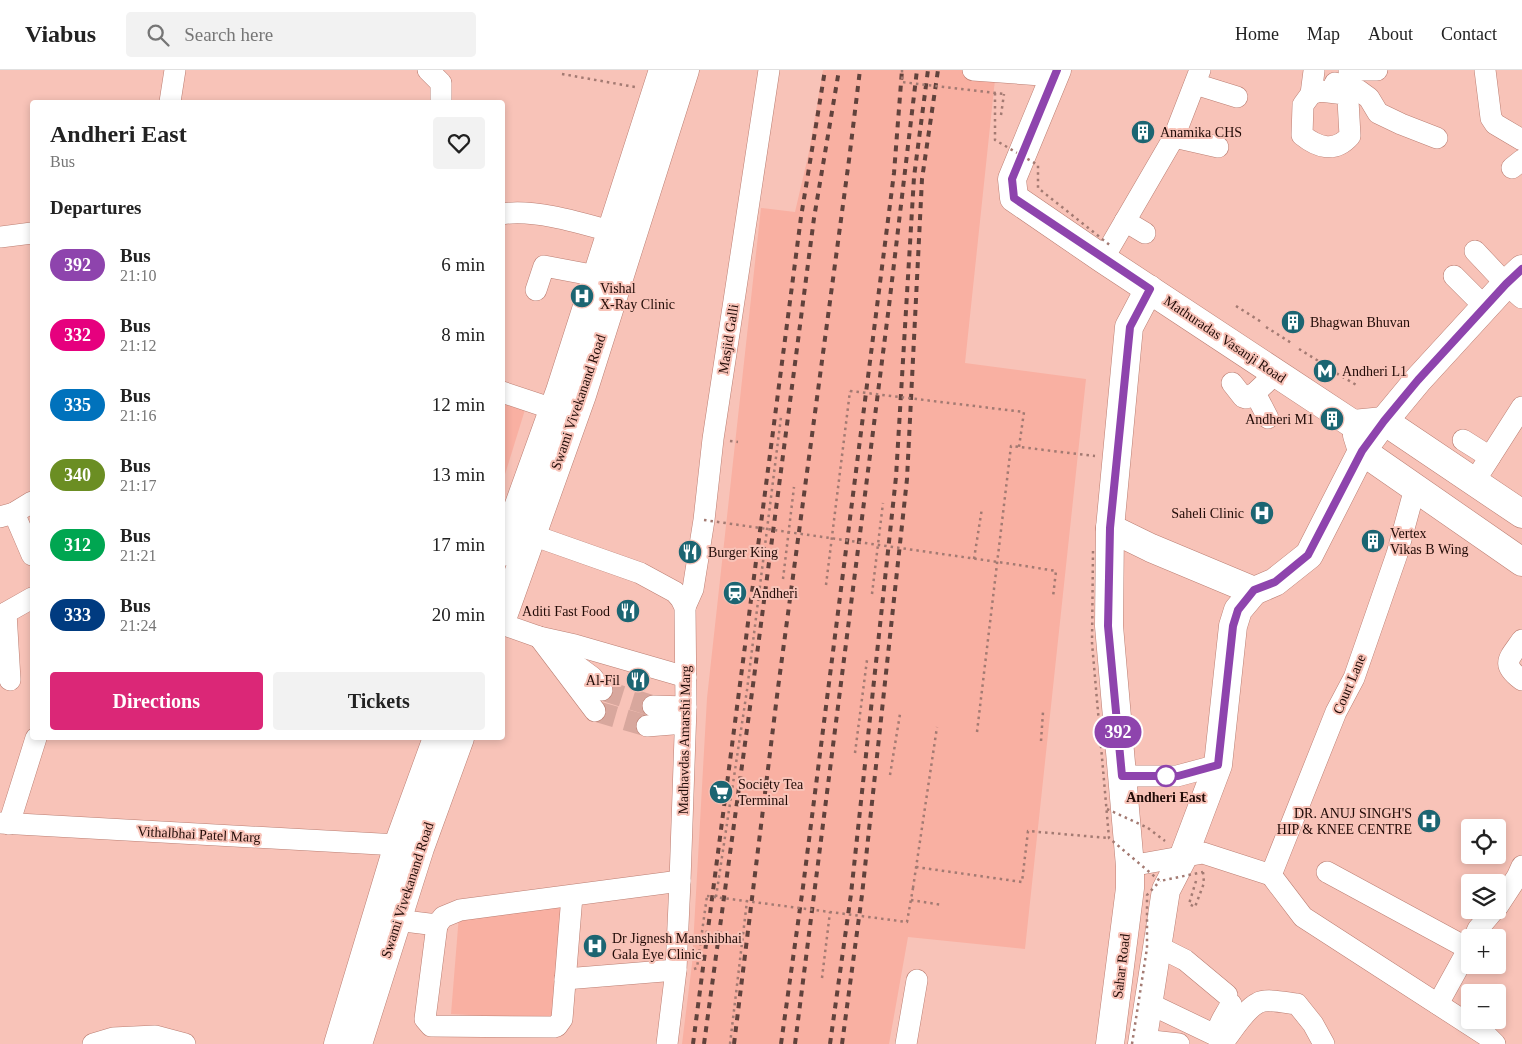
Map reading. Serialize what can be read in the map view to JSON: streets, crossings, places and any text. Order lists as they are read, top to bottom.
{
  "streets": {
    "main road": ["Mathuradas Vasanji Road", "Swami Vivekanand Road", "Sahar Road"],
    "street": [
      "Masjid Galli",
      "Court Lane",
      "Madhavdas Amarshi Marg",
      "Vithalbhai Patel Marg"
    ]
  },
  "crossings": [
    ["Masjid Galli", "Madhavdas Amarshi Marg"],
    ["Mathuradas Vasanji Road", "Sahar Road"],
    ["Swami Vivekanand Road", "Vithalbhai Patel Marg"]
  ],
  "places": {
    "building": [
      "Anamika CHS",
      "Bhagwan Bhuvan",
      "Andheri M1",
      "Vertex Vikas B Wing"
    ],
    "hospital": [
      "Vishal X-Ray Clinic",
      "Saheli Clinic",
      "DR. ANUJ SINGH'S HIP & KNEE CENTRE",
      "Dr Jignesh Manshibhai Gala Eye Clinic"
    ],
    "metro station": ["Andheri L1"],
    "restaurant": ["Burger King", "Aditi Fast Food", "Al-Fil"],
    "station": ["Andheri"],
    "other": ["Andheri East"],
    "supermarket": ["Society Tea Terminal"]
  },
  "lines": ["bus line 392"],
  "page": {
    "header": "Viabus",
    "search": "Search here",
    "nav": [
      "Home",
      "Map",
      "About",
      "Contact"
    ],
    "on_map": "392",
    "heading": [
      ["Andheri East", "Bus"],
      "Departures"
    ],
    "list": [
      {
        "mark": "392",
        "name": "Bus",
        "note": "21:10",
        "value": "6 min"
      },
      {
        "mark": "332",
        "name": "Bus",
        "note": "21:12",
        "value": "8 min"
      },
      {
        "mark": "335",
        "name": "Bus",
        "note": "21:16",
        "value": "12 min"
      },
      {
        "mark": "340",
        "name": "Bus",
        "note": "21:17",
        "value": "13 min"
      },
      {
        "mark": "312",
        "name": "Bus",
        "note": "21:21",
        "value": "17 min"
      },
      {
        "mark": "333",
        "name": "Bus",
        "note": "21:24",
        "value": "20 min"
      }
    ],
    "buttons": ["Directions", "Tickets"],
    "map_buttons": ["+", "−"]
  }
}
